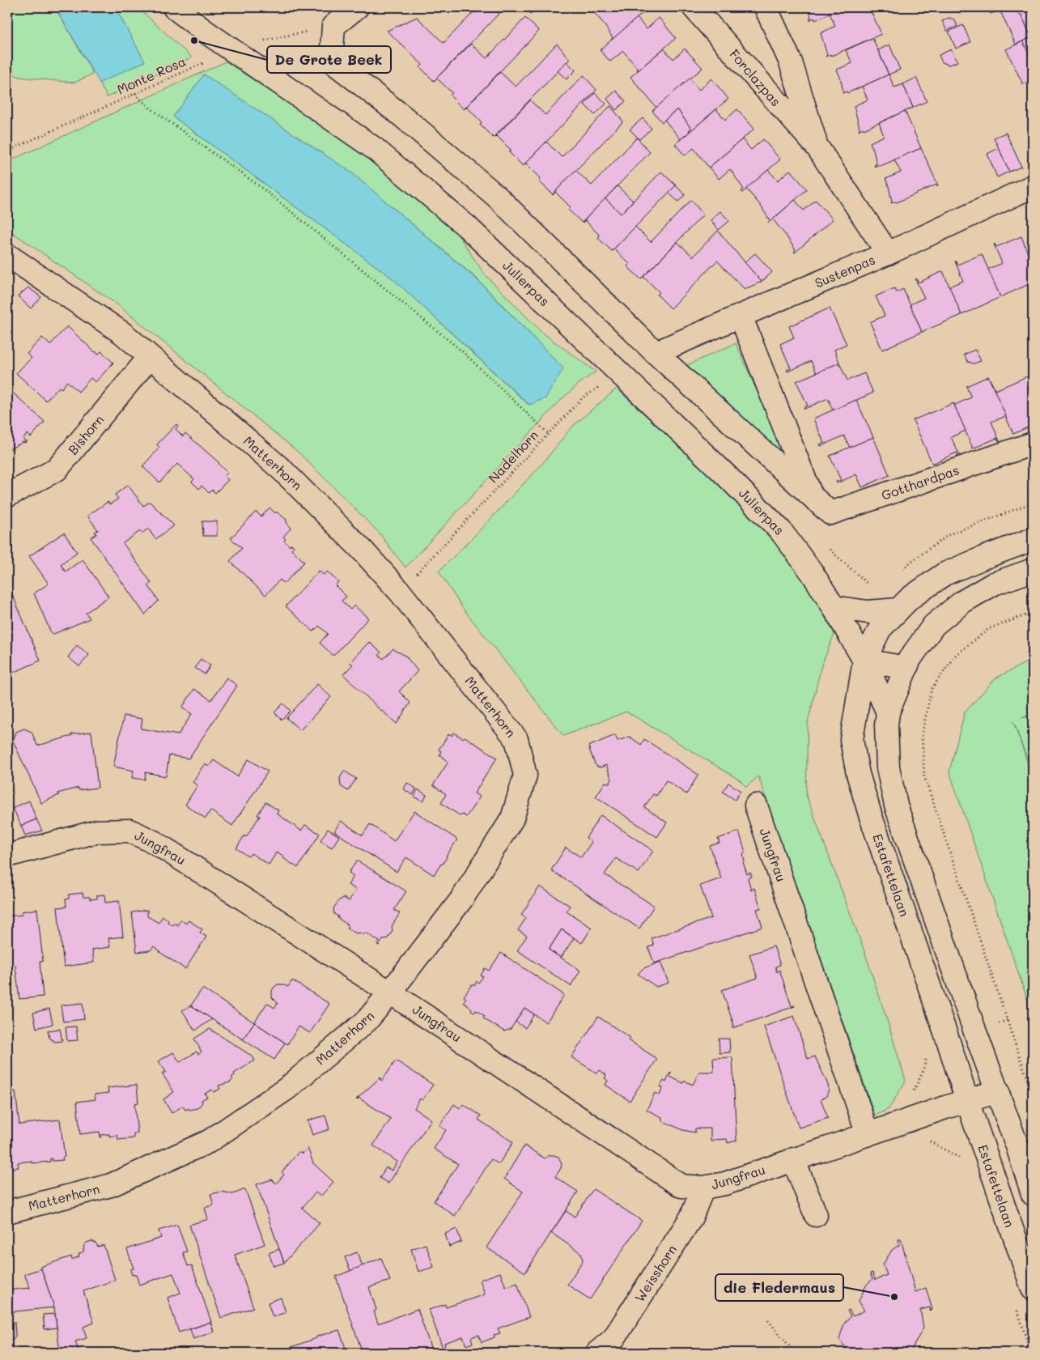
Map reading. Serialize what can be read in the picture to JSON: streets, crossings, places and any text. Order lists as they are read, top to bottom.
{
  "streets": {
    "street": [
      "Forclazpas",
      "Sustenpas",
      "Julierpas",
      "Bishorn",
      "Matterhorn",
      "Gotthardpas",
      "Jungfrau",
      "Estafettelaan",
      "Weisshorn"
    ],
    "path": ["Monte Rosa", "Nadelhorn"]
  },
  "crossings": [
    ["Monte Rosa", "Julierpas"],
    ["Forclazpas", "Sustenpas"],
    ["Sustenpas", "Gotthardpas"],
    ["Julierpas", "Nadelhorn"],
    ["Julierpas", "Estafettelaan"],
    ["Bishorn", "Matterhorn"],
    ["Nadelhorn", "Matterhorn"],
    ["Matterhorn", "Jungfrau"],
    ["Jungfrau", "Estafettelaan"],
    ["Jungfrau", "Weisshorn"]
  ],
  "places": ["De Grote Beek", "die Fledermaus"]
}
